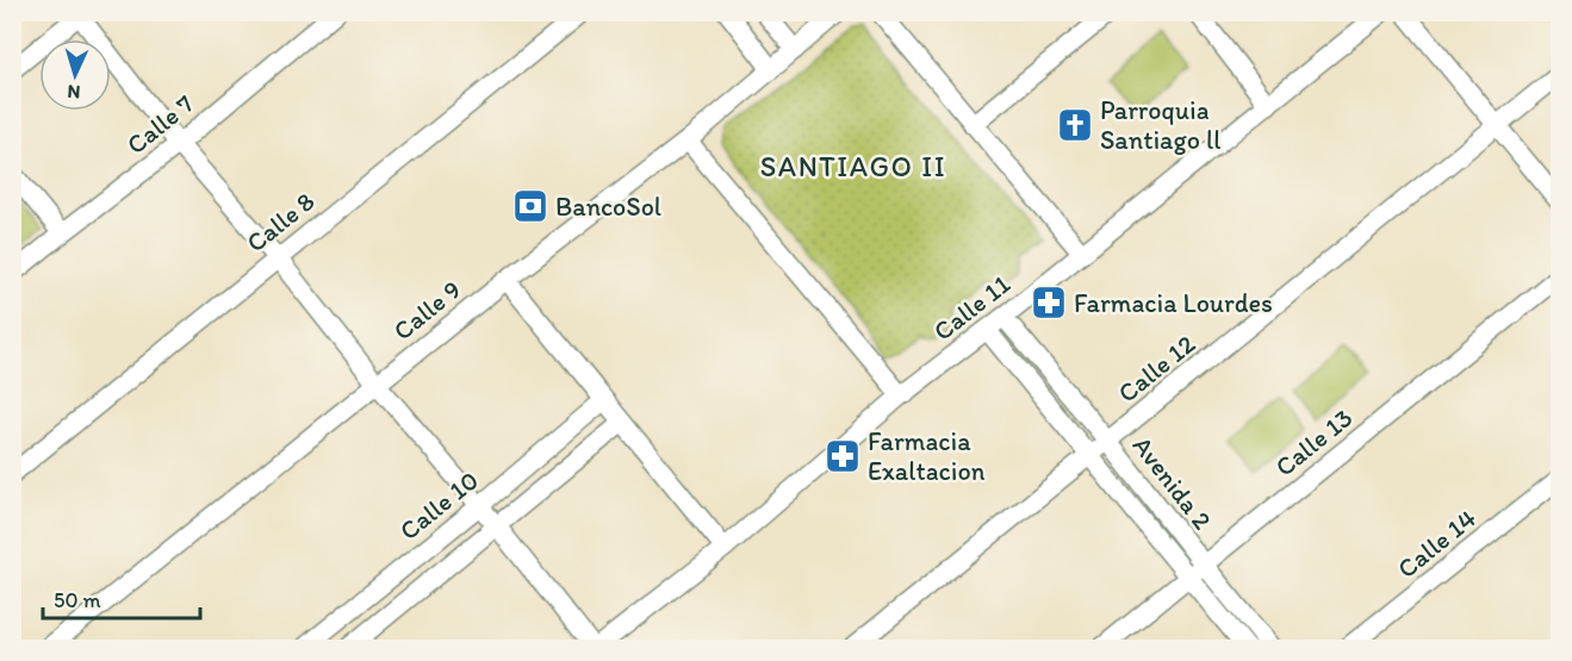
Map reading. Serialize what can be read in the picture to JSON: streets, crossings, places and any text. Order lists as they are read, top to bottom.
{
  "streets": {
    "street": [
      "Calle 7",
      "Calle 8",
      "Calle 11",
      "Calle 9",
      "Calle 12",
      "Calle 13",
      "Avenida 2",
      "Calle 10",
      "Calle 14"
    ]
  },
  "crossings": [
    ["Calle 11", "Avenida 2"],
    ["Calle 12", "Avenida 2"],
    ["Calle 13", "Avenida 2"]
  ],
  "districts": ["SANTIAGO II"],
  "places": {
    "church": ["Parroquia Santiago ll"],
    "bank": ["BancoSol"],
    "pharmacy": ["Farmacia Lourdes", "Farmacia Exaltacion"]
  },
  "scale_bar": "50 m",
  "north": "bottom"
}
